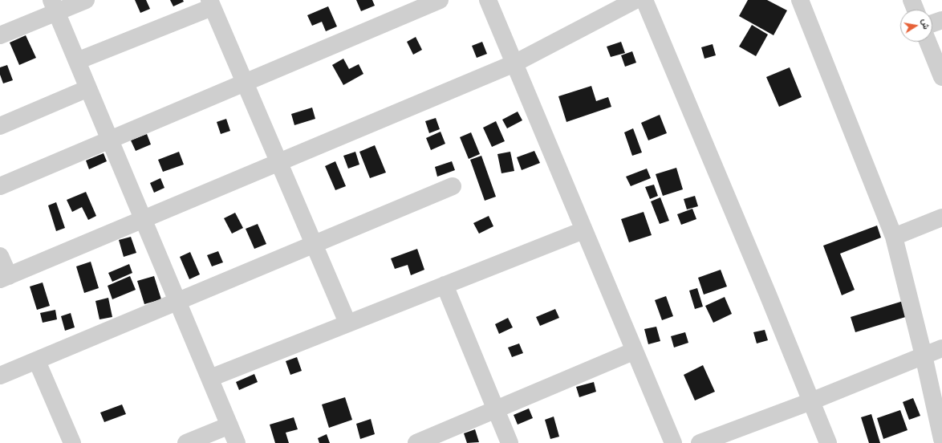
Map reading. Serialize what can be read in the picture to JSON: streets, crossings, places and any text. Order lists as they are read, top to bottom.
{
  "north": "right"
}
